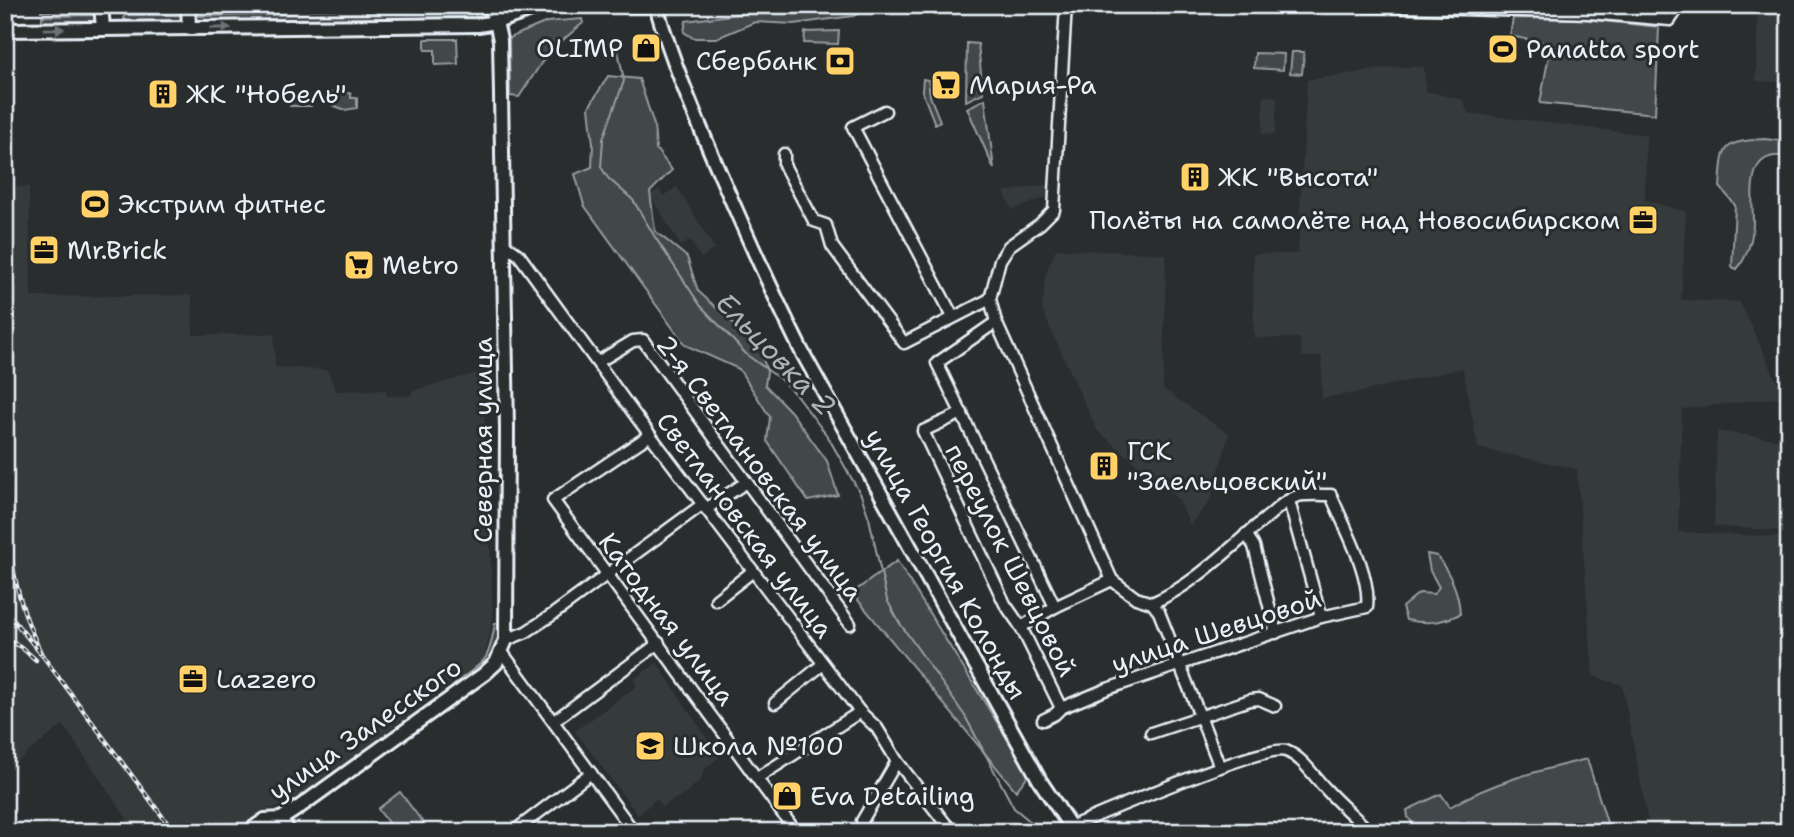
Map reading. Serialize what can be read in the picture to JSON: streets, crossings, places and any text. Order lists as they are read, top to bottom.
{
  "streets": {
    "main road": ["Северная улица", "улица Георгия Колонды", "улица Залесского"],
    "street": [
      "2-я Светлановская улица",
      "Светлановская улица",
      "переулок Шевцовой",
      "Катодная улица",
      "улица Шевцовой"
    ]
  },
  "crossings": [
    ["Северная улица", "Светлановская улица"],
    ["Северная улица", "улица Залесского"],
    ["2-я Светлановская улица", "Светлановская улица"],
    ["Светлановская улица", "Катодная улица"],
    ["переулок Шевцовой", "улица Шевцовой"]
  ],
  "water": ["Ельцовка 2"],
  "places": {
    "shop": ["OLIMP", "Eva Detailing"],
    "sports": ["Panatta sport", "Экстрим фитнес"],
    "bank": ["Сбербанк"],
    "supermarket": ["Мария-Ра", "Metro"],
    "building": ["ЖК \"Нобель\"", "ЖК \"Высота\"", "ГСК \"Заельцовский\""],
    "office": ["Полёты на самолёте над Новосибирском", "Mr.Brick", "Lazzero"],
    "school or university": ["Школа №100"]
  }
}
